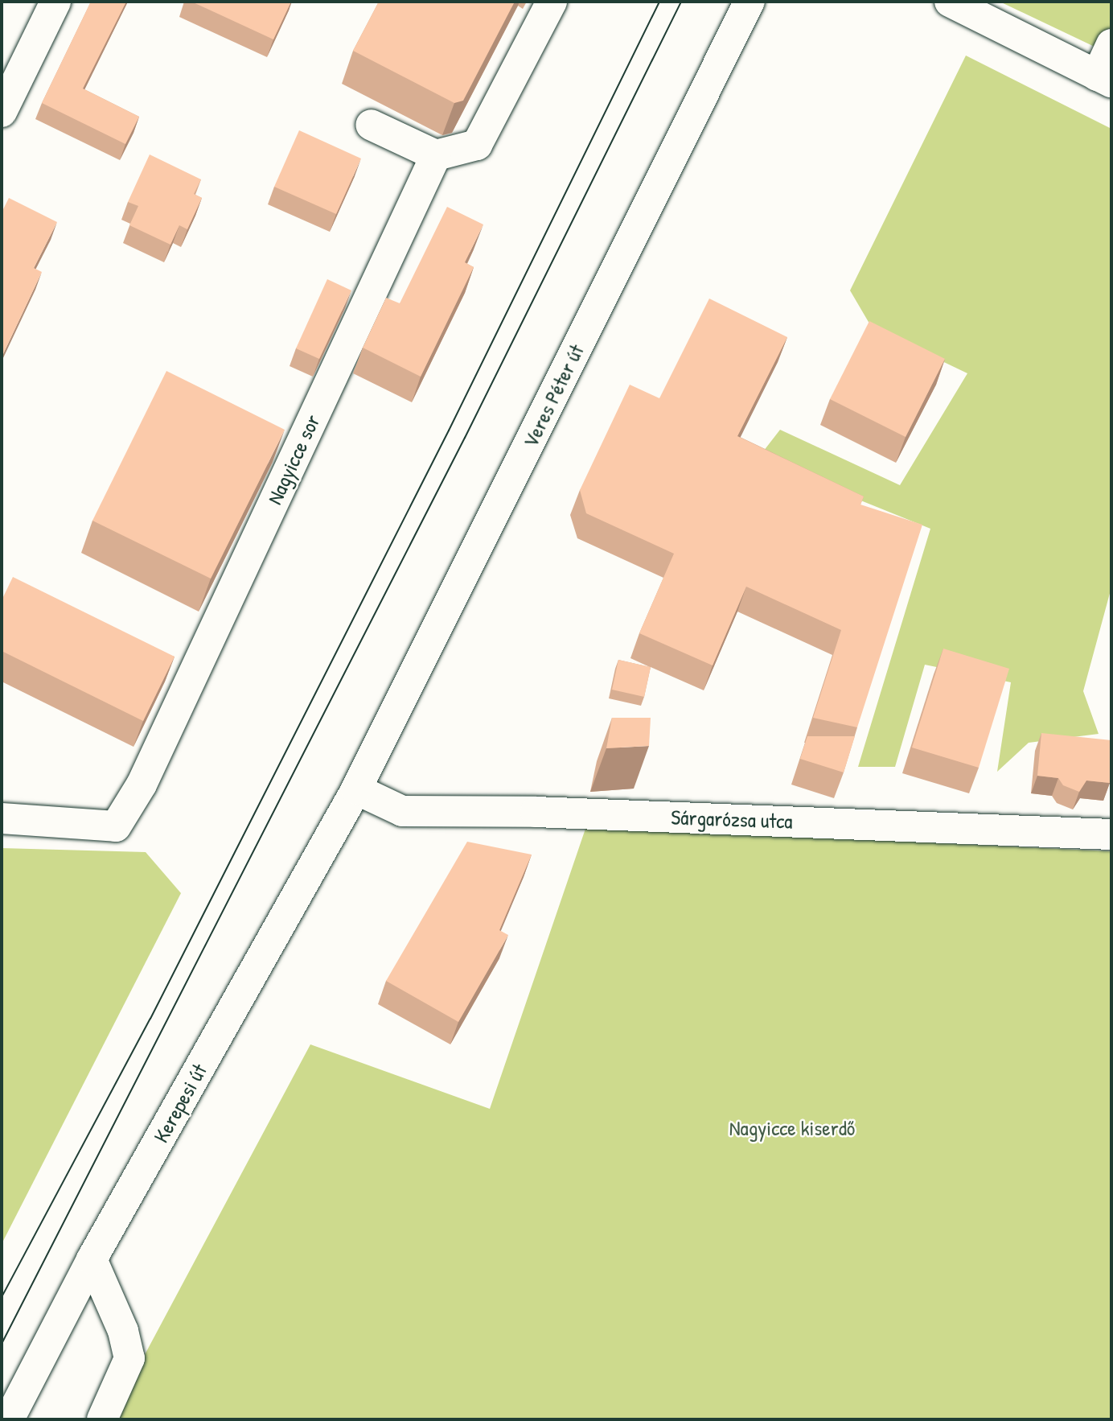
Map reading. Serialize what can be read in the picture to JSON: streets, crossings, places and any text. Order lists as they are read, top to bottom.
{
  "streets": {
    "street": [
      "Veres Péter út",
      "Nagyicce sor",
      "Sárgarózsa utca",
      "Kerepesi út"
    ]
  },
  "crossings": [
    ["Veres Péter út", "Sárgarózsa utca"],
    ["Veres Péter út", "Kerepesi út"],
    ["Sárgarózsa utca", "Kerepesi út"]
  ],
  "parks": ["Nagyicce kiserdő"]
}
